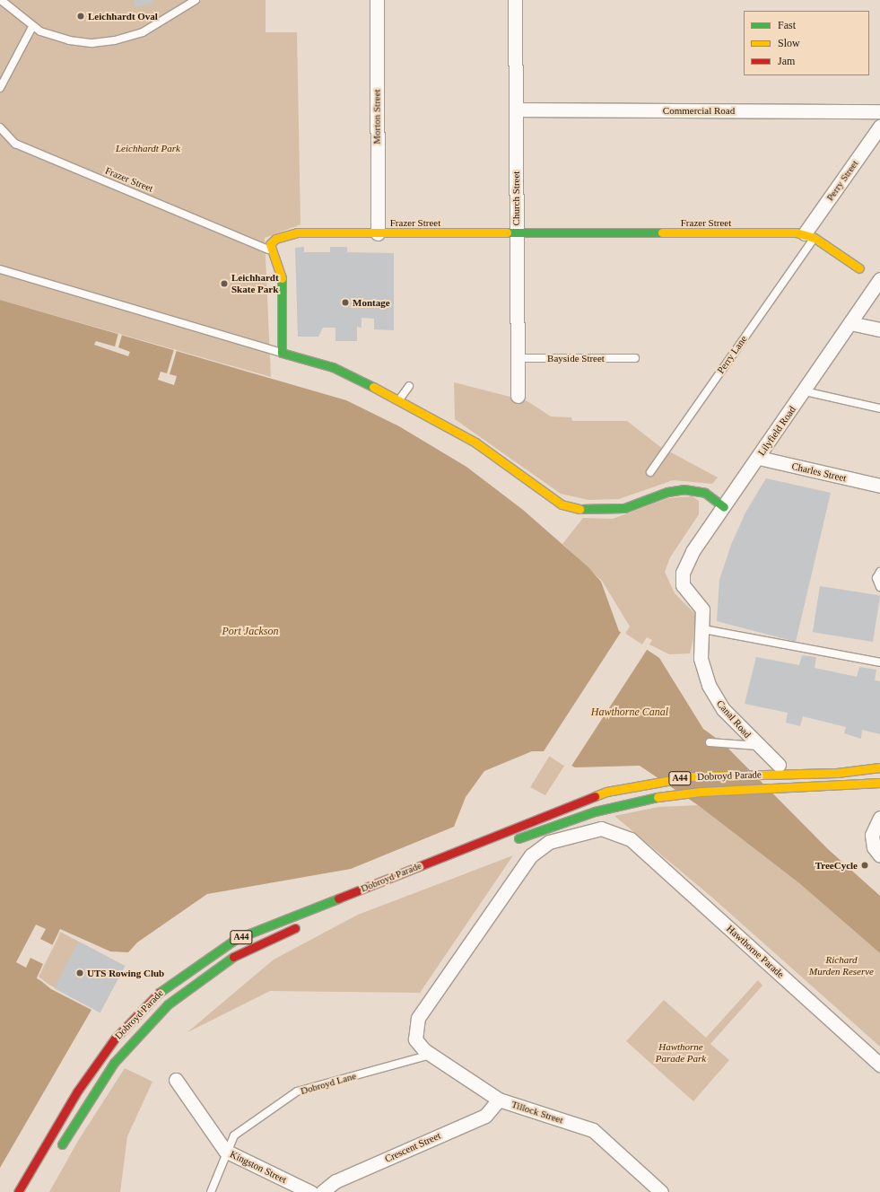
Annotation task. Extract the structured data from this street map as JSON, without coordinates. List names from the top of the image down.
{
  "streets": {
    "main road": ["Frazer Street", "Dobroyd Parade", "A44"],
    "street": [
      "Commercial Road",
      "Morton Street",
      "Perry Street",
      "Church Street",
      "Lilyfield Road",
      "Charles Street",
      "Canal Road",
      "Hawthorne Parade",
      "Tillock Street",
      "Crescent Street",
      "Kingston Street"
    ],
    "lane": ["Perry Lane", "Bayside Street", "Dobroyd Lane"]
  },
  "crossings": [
    ["Commercial Road", "Church Street"],
    ["Morton Street", "Frazer Street"],
    ["Frazer Street", "Perry Street"],
    ["Frazer Street", "Church Street"],
    ["Frazer Street", "Perry Lane"],
    ["Perry Street", "Perry Lane"],
    ["Church Street", "Bayside Street"],
    ["Lilyfield Road", "Charles Street"],
    ["Lilyfield Road", "Canal Road"],
    ["Hawthorne Parade", "Tillock Street"],
    ["Dobroyd Lane", "Tillock Street"],
    ["Dobroyd Lane", "Kingston Street"],
    ["Tillock Street", "Crescent Street"]
  ],
  "water": ["Port Jackson", "Hawthorne Canal"],
  "parks": ["Leichhardt Park", "Richard Murden Reserve", "Hawthorne Parade Park"],
  "places": [
    "Leichhardt Oval",
    "Leichhardt Skate Park",
    "Montage",
    "TreeCycle",
    "UTS Rowing Club"
  ],
  "legend": ["Fast", "Slow", "Jam"]
}
